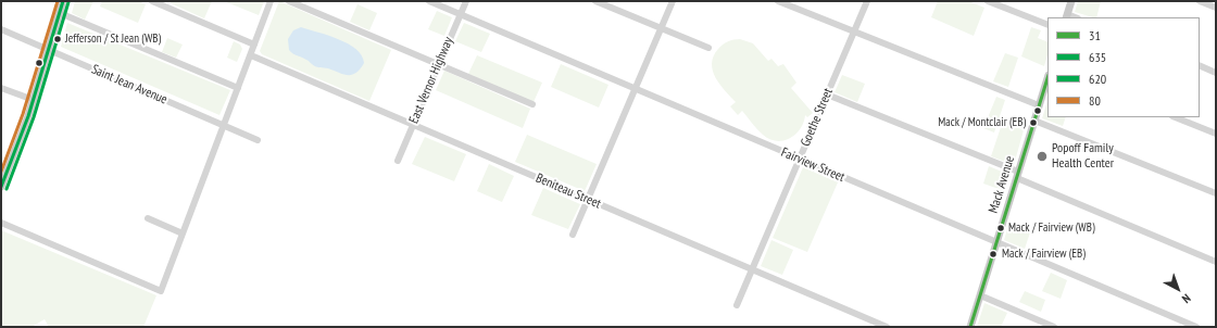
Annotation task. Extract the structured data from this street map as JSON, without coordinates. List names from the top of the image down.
{
  "streets": {
    "main road": ["Mack Avenue"],
    "street": [
      "East Vernor Highway",
      "Saint Jean Avenue",
      "Goethe Street",
      "Fairview Street",
      "Beniteau Street"
    ]
  },
  "crossings": [
    ["East Vernor Highway", "Fairview Street"],
    ["East Vernor Highway", "Beniteau Street"],
    ["Goethe Street", "Fairview Street"],
    ["Goethe Street", "Beniteau Street"],
    ["Fairview Street", "Mack Avenue"]
  ],
  "places": [
    "Jefferson / St Jean (WB)",
    "Mack / Montclair (EB)",
    "Popoff Family Health Center",
    "Mack / Fairview (WB)",
    "Mack / Fairview (EB)"
  ],
  "lines": [
    "transit line 635",
    "transit line 80",
    "transit line 620",
    "transit line 31"
  ],
  "legend": [
    "31",
    "635",
    "620",
    "80"
  ],
  "north": "bottom right"
}
